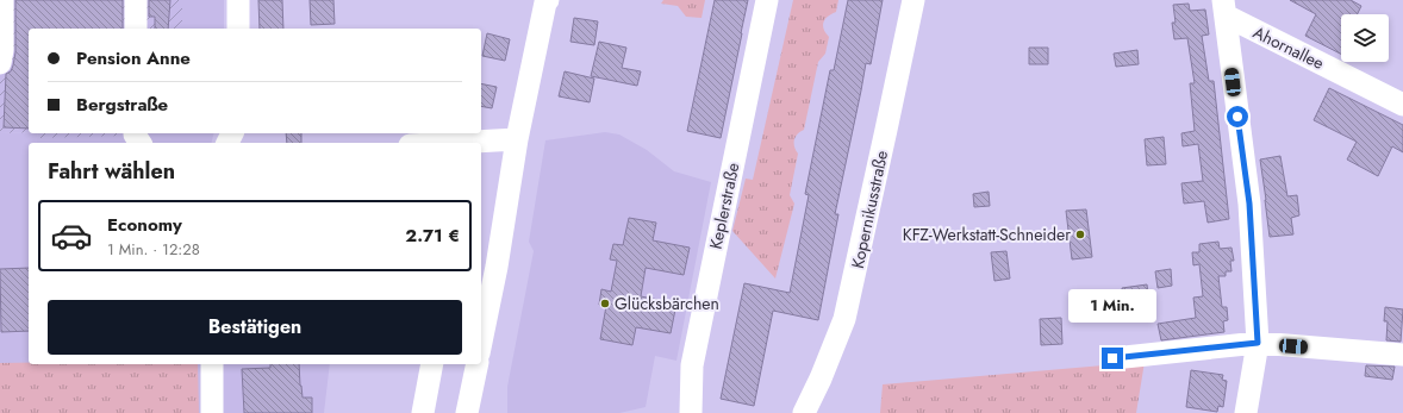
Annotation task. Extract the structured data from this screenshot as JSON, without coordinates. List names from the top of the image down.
{
  "streets": {
    "street": ["Ahornallee", "Keplerstraße", "Kopernikusstraße"]
  },
  "places": ["KFZ-Werkstatt-Schneider", "Glücksbärchen"],
  "page": {
    "banner": ["Pension Anne", "Bergstraße"],
    "heading": "Fahrt wählen",
    "list": [
      {
        "name": "Economy",
        "note": "1 Min. · 12:28",
        "value": "2.71 €"
      }
    ],
    "bubble": "1 Min.",
    "buttons": "Bestätigen"
  }
}
